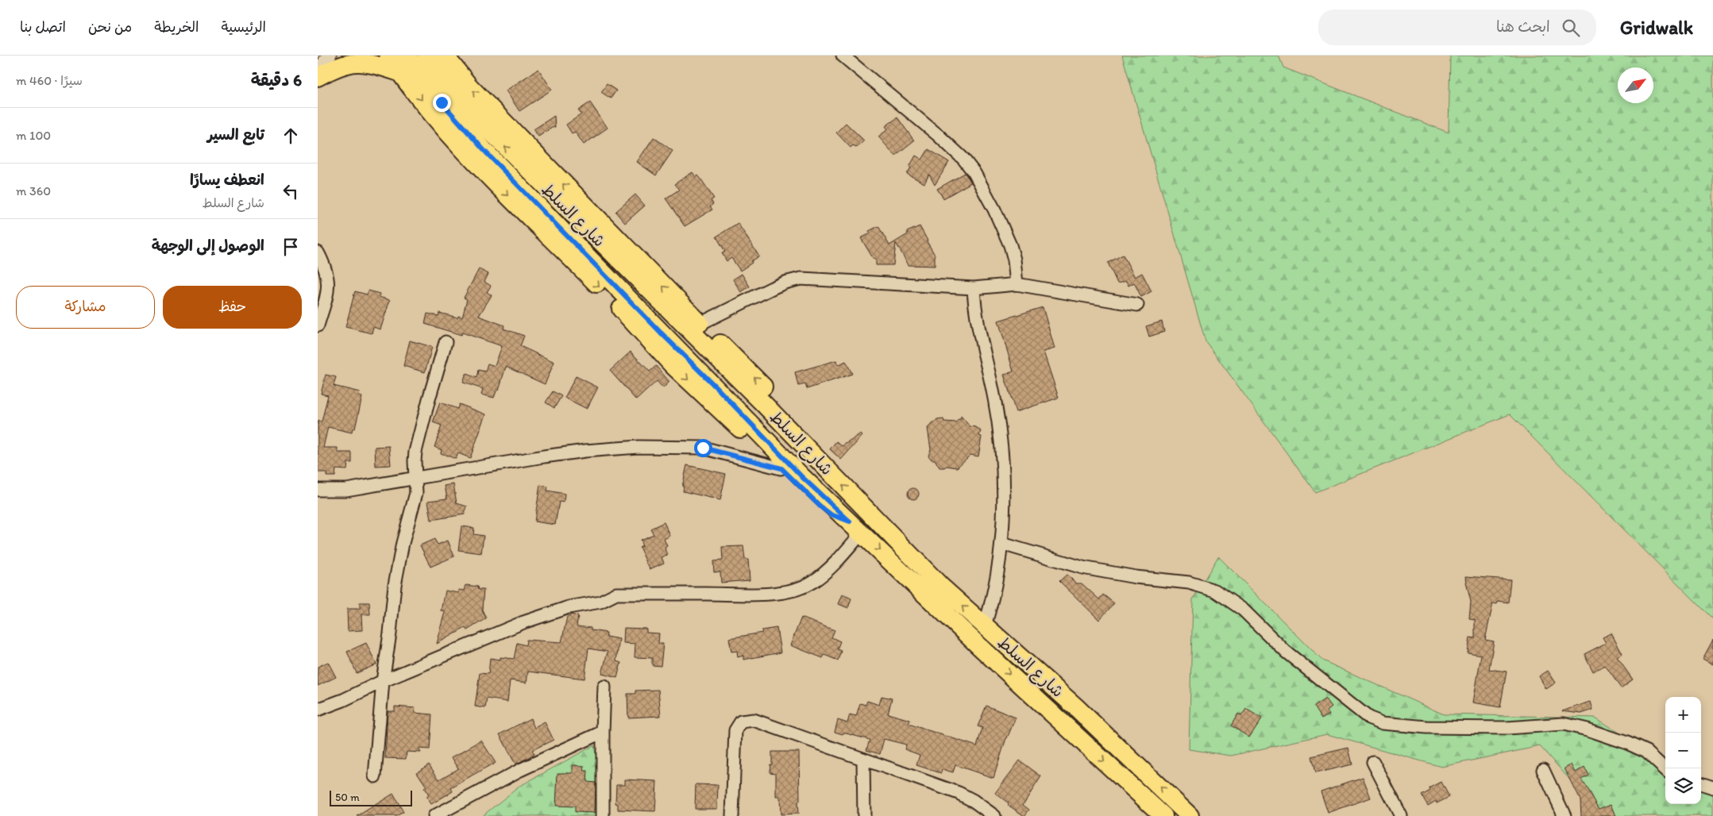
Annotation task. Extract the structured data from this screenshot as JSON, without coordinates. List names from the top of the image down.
{
  "streets": {
    "main road": ["شارع السلط"]
  },
  "scale_bar": "50 m",
  "north": "top right",
  "page": {
    "header": "Gridwalk",
    "search": "ابحث هنا",
    "nav": [
      "الرئيسية",
      "الخريطة",
      "من نحن",
      "اتصل بنا"
    ],
    "heading": ["6 دقيقة", "سيرًا · 460 m"],
    "list": [
      ["تابع السير", "100 m"],
      ["انعطف يسارًا", "شارع السلط", "360 m"],
      "الوصول إلى الوجهة"
    ],
    "buttons": ["حفظ", "مشاركة"],
    "map_buttons": ["+", "−"],
    "scale": "50 m"
  }
}
